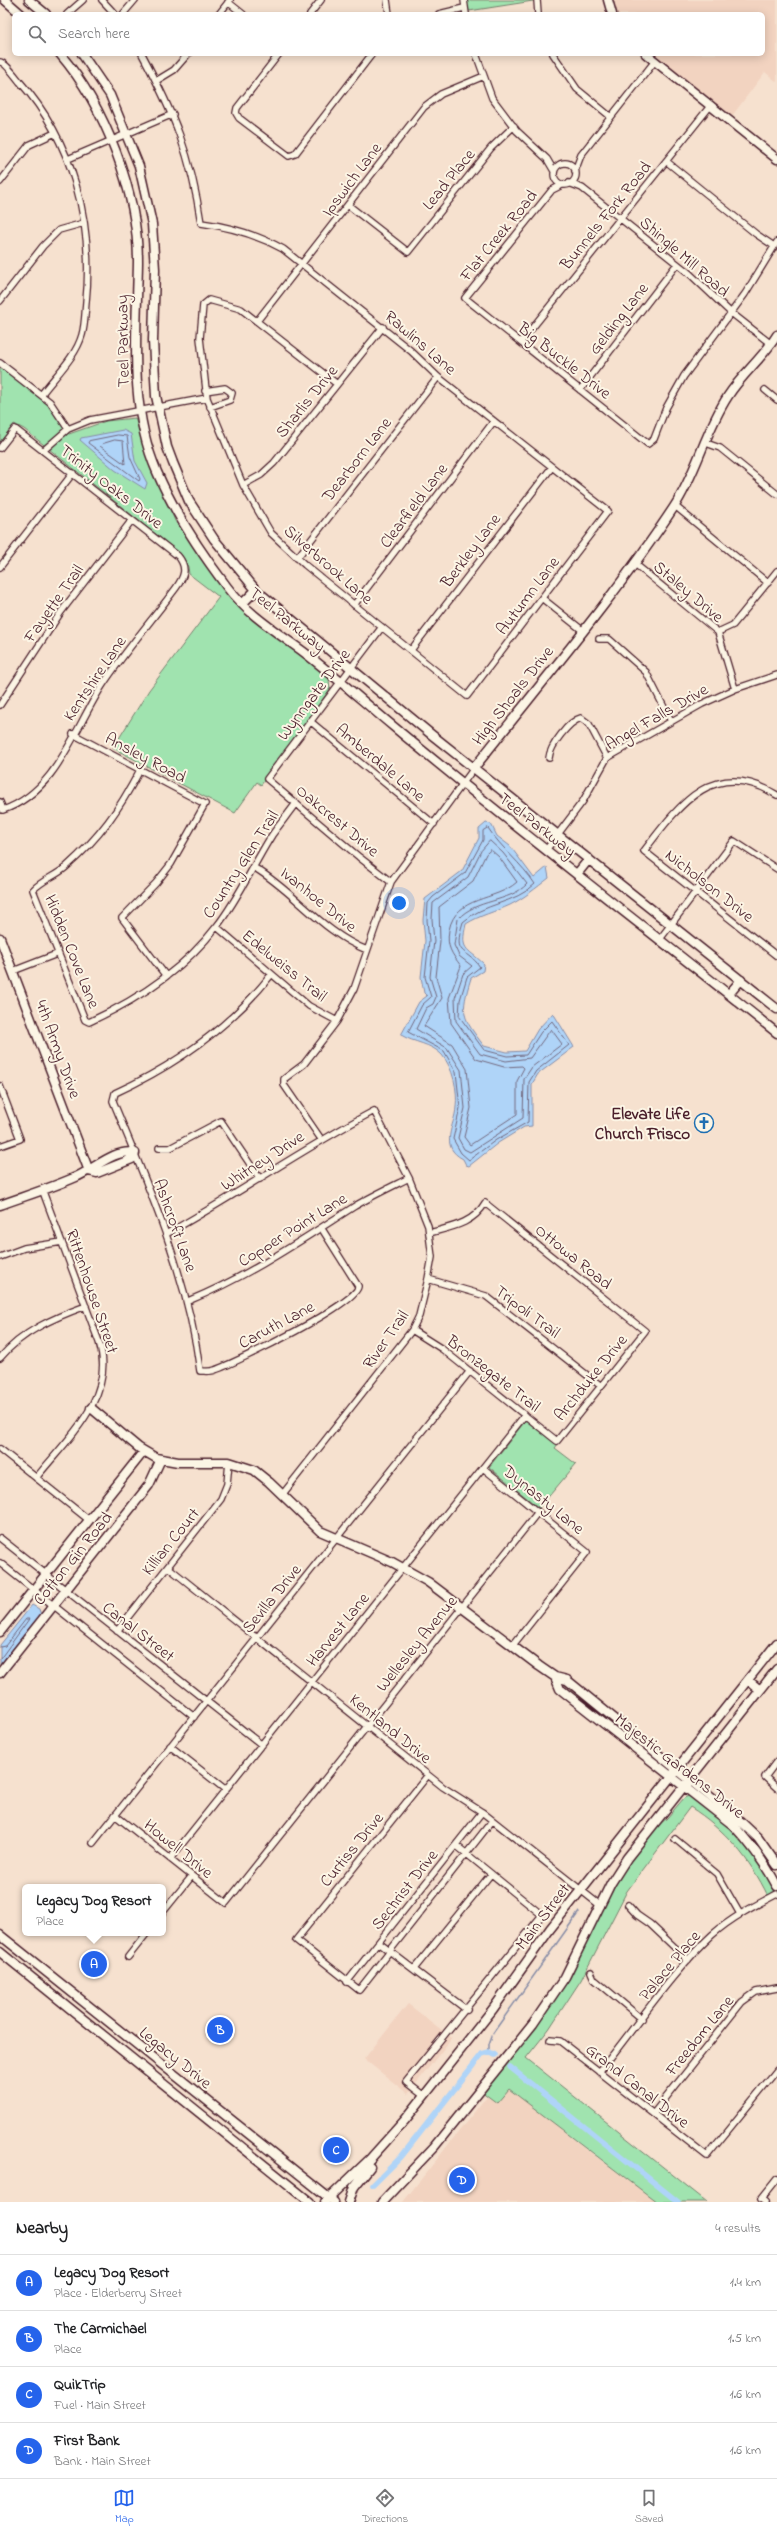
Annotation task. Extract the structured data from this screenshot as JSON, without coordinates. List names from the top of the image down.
{
  "streets": {
    "main road": [
      "Teel Parkway",
      "High Shoals Drive",
      "4th Army Drive",
      "Cotton Gin Road",
      "Majestic Gardens Drive",
      "Main Street",
      "Legacy Drive"
    ],
    "street": [
      "Ipswich Lane",
      "Lead Place",
      "Bunnels Fork Road",
      "Flat Creek Road",
      "Shingle Mill Road",
      "Gelding Lane",
      "Rawlins Lane",
      "Big Buckle Drive",
      "Sharlis Drive",
      "Dearborn Lane",
      "Trinity Oaks Drive",
      "Clearfield Lane",
      "Berkley Lane",
      "Silverbrook Lane",
      "Staley Drive",
      "Autumn Lane",
      "Fayette Trail",
      "Kentshire Lane",
      "Wynngate Drive",
      "Angel Falls Drive",
      "Ansley Road",
      "Amberdale Lane",
      "Oakcrest Drive",
      "Country Glen Trail",
      "Nicholson Drive",
      "Ivanhoe Drive",
      "Hidden Cove Lane",
      "Edelweiss Trail",
      "Whitney Drive",
      "Ashcroft Lane",
      "Copper Point Lane",
      "Ottowa Road",
      "Rittenhouse Street",
      "Tripoli Trail",
      "Caruth Lane",
      "River Trail",
      "Bronzegate Trail",
      "Archduke Drive",
      "Dynasty Lane",
      "Killian Court",
      "Sevilla Drive",
      "Harvest Lane",
      "Canal Street",
      "Wellesley Avenue",
      "Kentland Drive",
      "Howell Drive",
      "Curtiss Drive",
      "Sechrist Drive",
      "Palace Place",
      "Freedom Lane",
      "Grand Canal Drive"
    ]
  },
  "crossings": [
    ["Ipswich Lane", "Lead Place"],
    ["Ipswich Lane", "Rawlins Lane"],
    ["Ipswich Lane", "Silverbrook Lane"],
    ["Bunnels Fork Road", "Shingle Mill Road"],
    ["Bunnels Fork Road", "Big Buckle Drive"],
    ["Flat Creek Road", "Shingle Mill Road"],
    ["Flat Creek Road", "Big Buckle Drive"],
    ["Shingle Mill Road", "Gelding Lane"],
    ["Shingle Mill Road", "Big Buckle Drive"],
    ["Shingle Mill Road", "High Shoals Drive"],
    ["Gelding Lane", "Big Buckle Drive"],
    ["Teel Parkway", "Wynngate Drive"],
    ["Teel Parkway", "High Shoals Drive"],
    ["Teel Parkway", "Angel Falls Drive"],
    ["Rawlins Lane", "Sharlis Drive"],
    ["Rawlins Lane", "Dearborn Lane"],
    ["Rawlins Lane", "Clearfield Lane"],
    ["Rawlins Lane", "Berkley Lane"],
    ["Rawlins Lane", "Autumn Lane"],
    ["Sharlis Drive", "Silverbrook Lane"],
    ["Dearborn Lane", "Silverbrook Lane"],
    ["Trinity Oaks Drive", "Fayette Trail"],
    ["Trinity Oaks Drive", "Kentshire Lane"],
    ["Clearfield Lane", "Silverbrook Lane"],
    ["Berkley Lane", "Silverbrook Lane"],
    ["Silverbrook Lane", "Autumn Lane"],
    ["Silverbrook Lane", "Wynngate Drive"],
    ["Staley Drive", "High Shoals Drive"],
    ["Staley Drive", "Angel Falls Drive"],
    ["Kentshire Lane", "Ansley Road"],
    ["Wynngate Drive", "Amberdale Lane"],
    ["Wynngate Drive", "Oakcrest Drive"],
    ["High Shoals Drive", "Amberdale Lane"],
    ["High Shoals Drive", "Oakcrest Drive"],
    ["High Shoals Drive", "Ivanhoe Drive"],
    ["High Shoals Drive", "Edelweiss Trail"],
    ["High Shoals Drive", "Whitney Drive"],
    ["Ansley Road", "Country Glen Trail"],
    ["Ansley Road", "Hidden Cove Lane"],
    ["Oakcrest Drive", "Country Glen Trail"],
    ["Country Glen Trail", "Ivanhoe Drive"],
    ["Country Glen Trail", "Hidden Cove Lane"],
    ["Country Glen Trail", "Edelweiss Trail"],
    ["Edelweiss Trail", "Ashcroft Lane"],
    ["Whitney Drive", "Ashcroft Lane"],
    ["Whitney Drive", "River Trail"],
    ["Ashcroft Lane", "Copper Point Lane"],
    ["Ashcroft Lane", "Caruth Lane"],
    ["Copper Point Lane", "Caruth Lane"],
    ["Copper Point Lane", "River Trail"],
    ["Ottowa Road", "River Trail"],
    ["Ottowa Road", "Archduke Drive"],
    ["Rittenhouse Street", "Majestic Gardens Drive"],
    ["Tripoli Trail", "River Trail"],
    ["Tripoli Trail", "Archduke Drive"],
    ["River Trail", "Bronzegate Trail"],
    ["River Trail", "Majestic Gardens Drive"],
    ["Bronzegate Trail", "Archduke Drive"],
    ["Bronzegate Trail", "Sevilla Drive"],
    ["Bronzegate Trail", "Harvest Lane"],
    ["Dynasty Lane", "Harvest Lane"],
    ["Dynasty Lane", "Wellesley Avenue"],
    ["Dynasty Lane", "Majestic Gardens Drive"],
    ["Killian Court", "Canal Street"],
    ["Killian Court", "Kentland Drive"],
    ["Killian Court", "Majestic Gardens Drive"],
    ["Cotton Gin Road", "Canal Street"],
    ["Cotton Gin Road", "Majestic Gardens Drive"],
    ["Sevilla Drive", "Canal Street"],
    ["Sevilla Drive", "Kentland Drive"],
    ["Sevilla Drive", "Majestic Gardens Drive"],
    ["Sevilla Drive", "Howell Drive"],
    ["Harvest Lane", "Canal Street"],
    ["Harvest Lane", "Kentland Drive"],
    ["Harvest Lane", "Majestic Gardens Drive"],
    ["Harvest Lane", "Howell Drive"],
    ["Wellesley Avenue", "Kentland Drive"],
    ["Wellesley Avenue", "Majestic Gardens Drive"],
    ["Wellesley Avenue", "Howell Drive"],
    ["Kentland Drive", "Curtiss Drive"],
    ["Kentland Drive", "Sechrist Drive"],
    ["Kentland Drive", "Main Street"],
    ["Majestic Gardens Drive", "Main Street"],
    ["Curtiss Drive", "Sechrist Drive"],
    ["Main Street", "Legacy Drive"],
    ["Palace Place", "Grand Canal Drive"],
    ["Freedom Lane", "Grand Canal Drive"]
  ],
  "places": {
    "church": ["Elevate Life Church Frisco"]
  },
  "page": {
    "search": "Search here",
    "popup": ["Legacy Dog Resort", "Place"],
    "pins": [
      "A",
      "B",
      "C",
      "D"
    ],
    "heading": ["Nearby", "4 results"],
    "list": [
      {
        "mark": "A",
        "name": "Legacy Dog Resort",
        "note": "Place · Elderberry Street",
        "value": "1.4 km"
      },
      {
        "mark": "B",
        "name": "The Carmichael",
        "note": "Place",
        "value": "1.5 km"
      },
      {
        "mark": "C",
        "name": "QuikTrip",
        "note": "Fuel · Main Street",
        "value": "1.6 km"
      },
      {
        "mark": "D",
        "name": "First Bank",
        "note": "Bank · Main Street",
        "value": "1.6 km"
      }
    ],
    "nav": ["Map", "Directions", "Saved"]
  }
}
